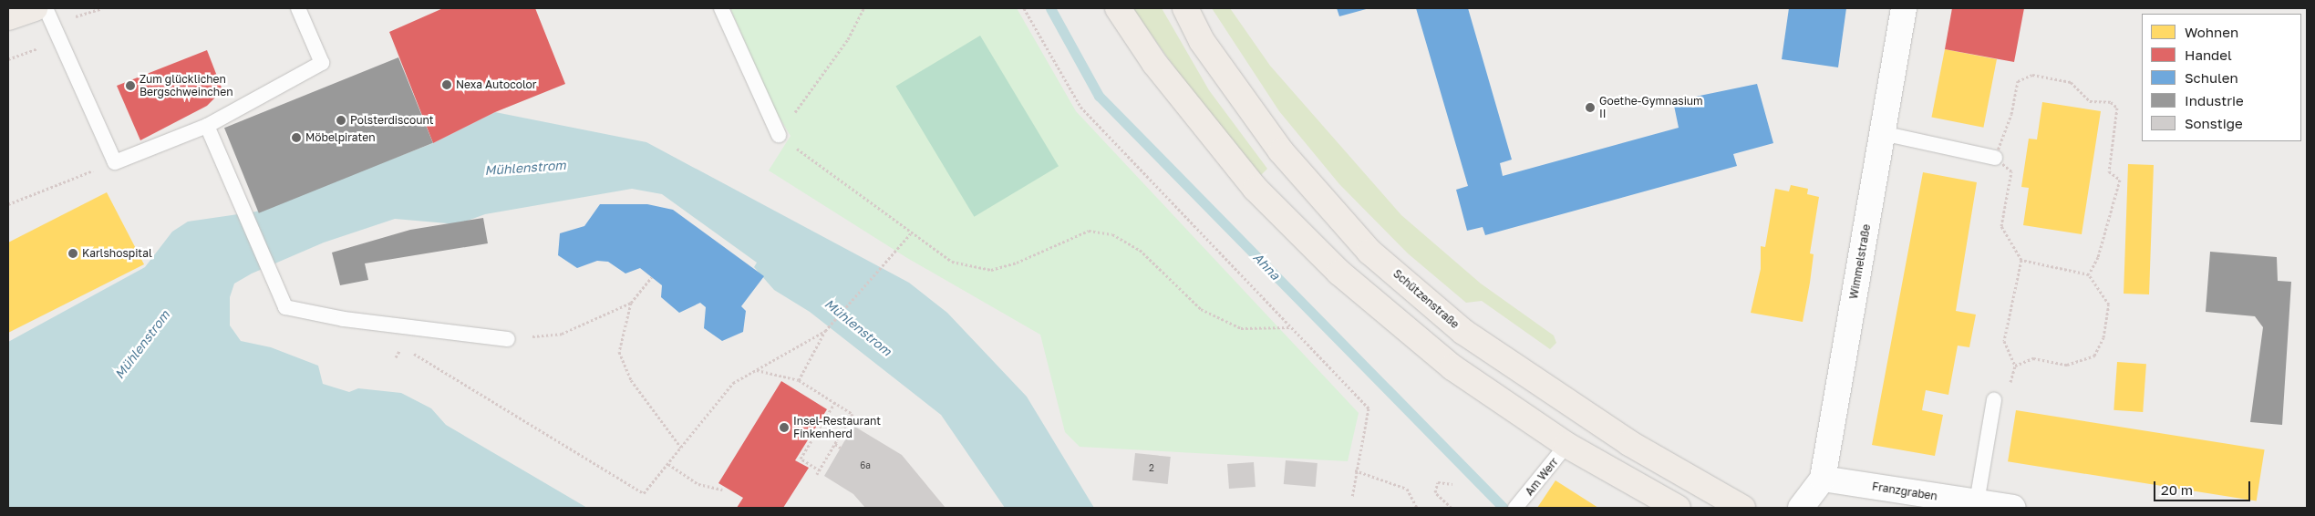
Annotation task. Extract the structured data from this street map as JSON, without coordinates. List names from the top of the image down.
{
  "streets": {
    "main road": ["Schützenstraße"],
    "street": ["Wimmelstraße", "Franzgraben"],
    "lane": ["Am Werr"]
  },
  "crossings": [
    ["Wimmelstraße", "Franzgraben"]
  ],
  "water": ["Mühlenstrom", "Ahna"],
  "places": [
    "Nexa Autocolor",
    "Zum glücklichen Bergschweinchen",
    "Goethe-Gymnasium II",
    "Polsterdiscount",
    "Möbelpiraten",
    "Karlshospital",
    "Insel-Restaurant Finkenherd"
  ],
  "house_numbers": ["6a", "2"],
  "legend": [
    "Wohnen",
    "Handel",
    "Schulen",
    "Industrie",
    "Sonstige"
  ],
  "scale_bar": "20 m"
}
